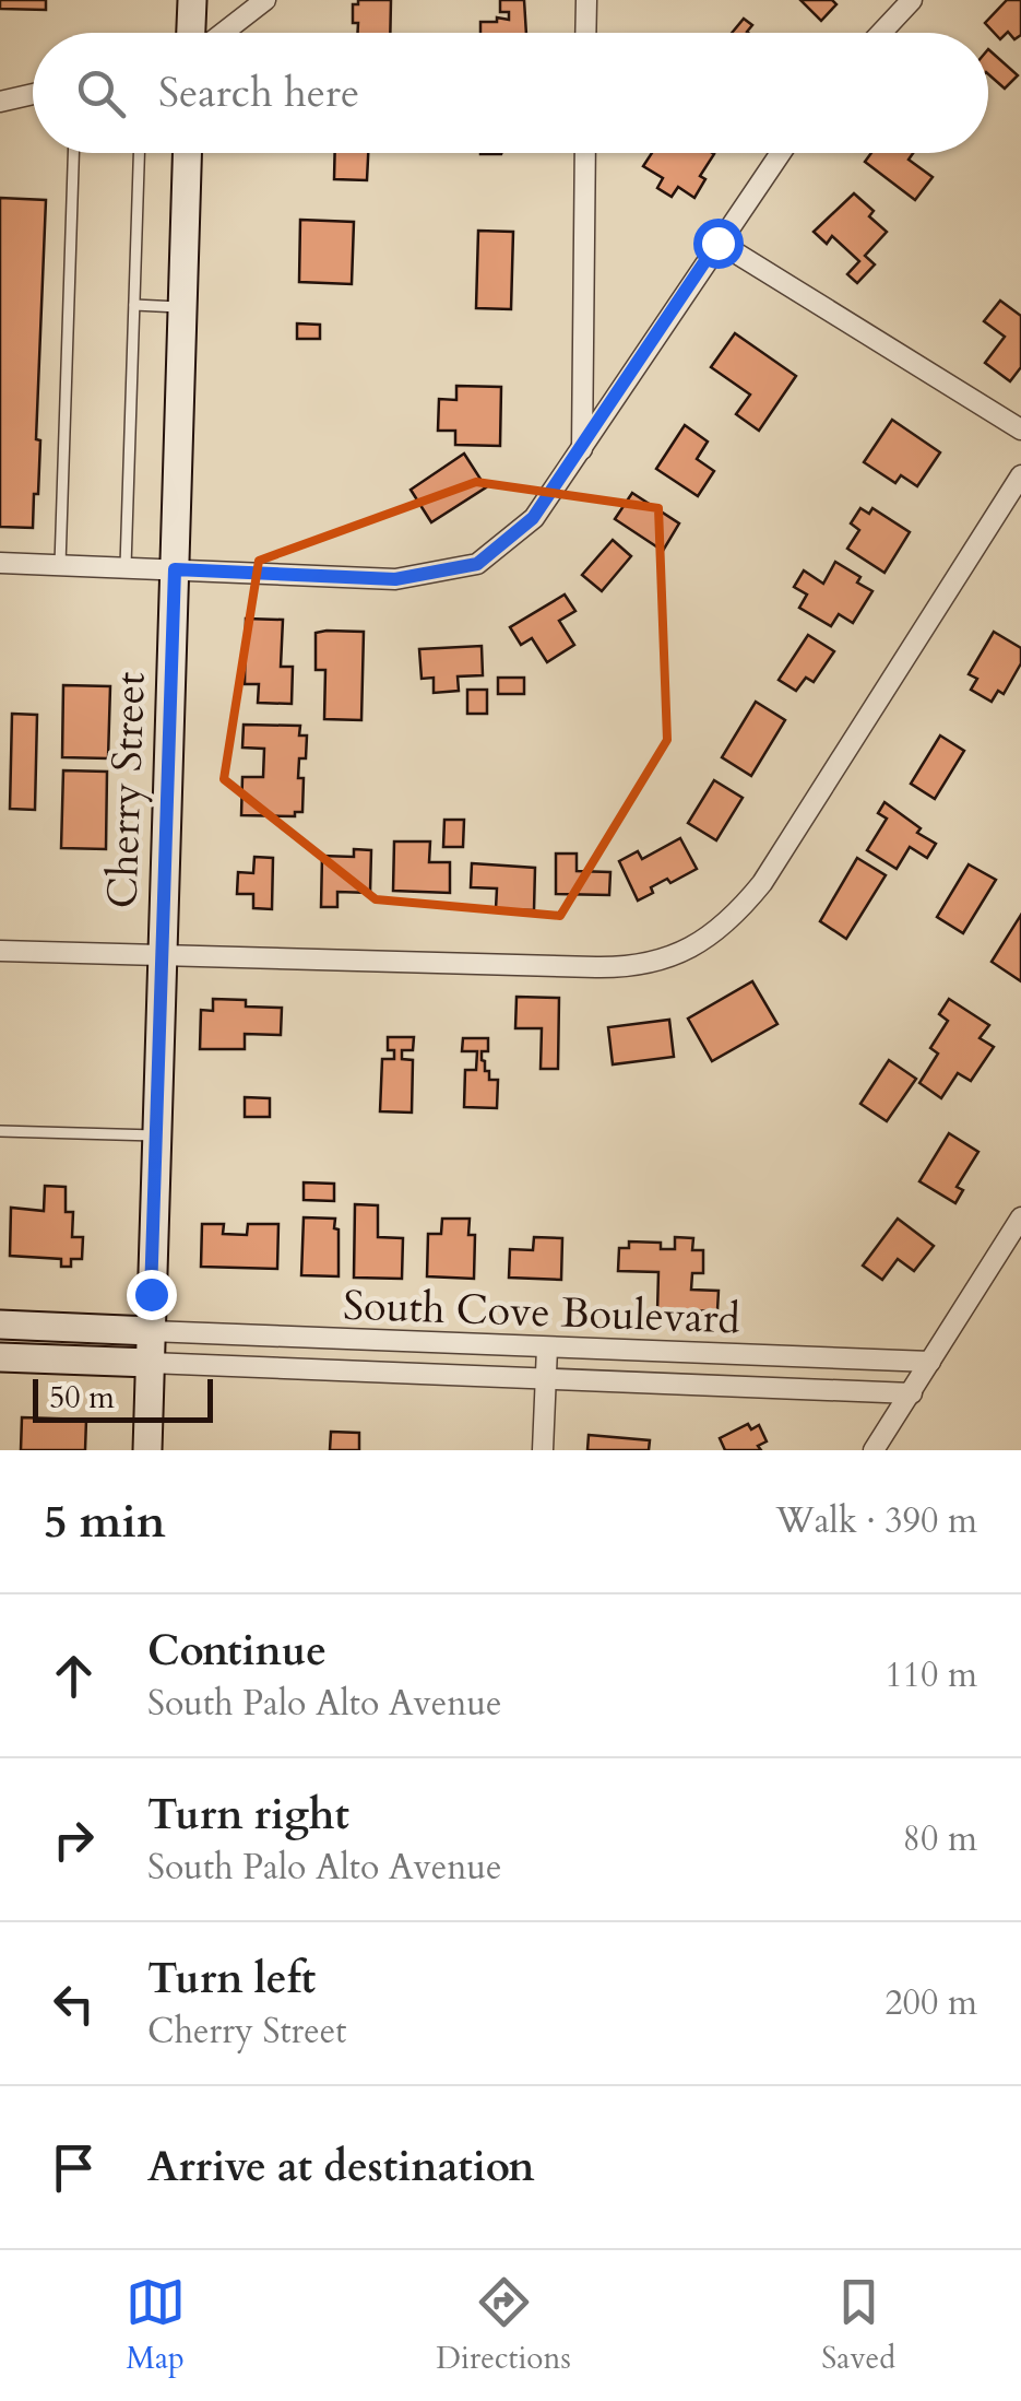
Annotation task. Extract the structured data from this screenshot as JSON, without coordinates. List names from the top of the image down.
{
  "streets": {
    "street": ["Cherry Street", "South Cove Boulevard"]
  },
  "crossings": [
    ["Cherry Street", "South Cove Boulevard"]
  ],
  "scale_bar": "50 m",
  "page": {
    "search": "Search here",
    "scale": "50 m",
    "heading": ["5 min", "Walk · 390 m"],
    "list": [
      ["Continue", "South Palo Alto Avenue", "110 m"],
      ["Turn right", "South Palo Alto Avenue", "80 m"],
      ["Turn left", "Cherry Street", "200 m"],
      "Arrive at destination"
    ],
    "nav": ["Map", "Directions", "Saved"]
  }
}
